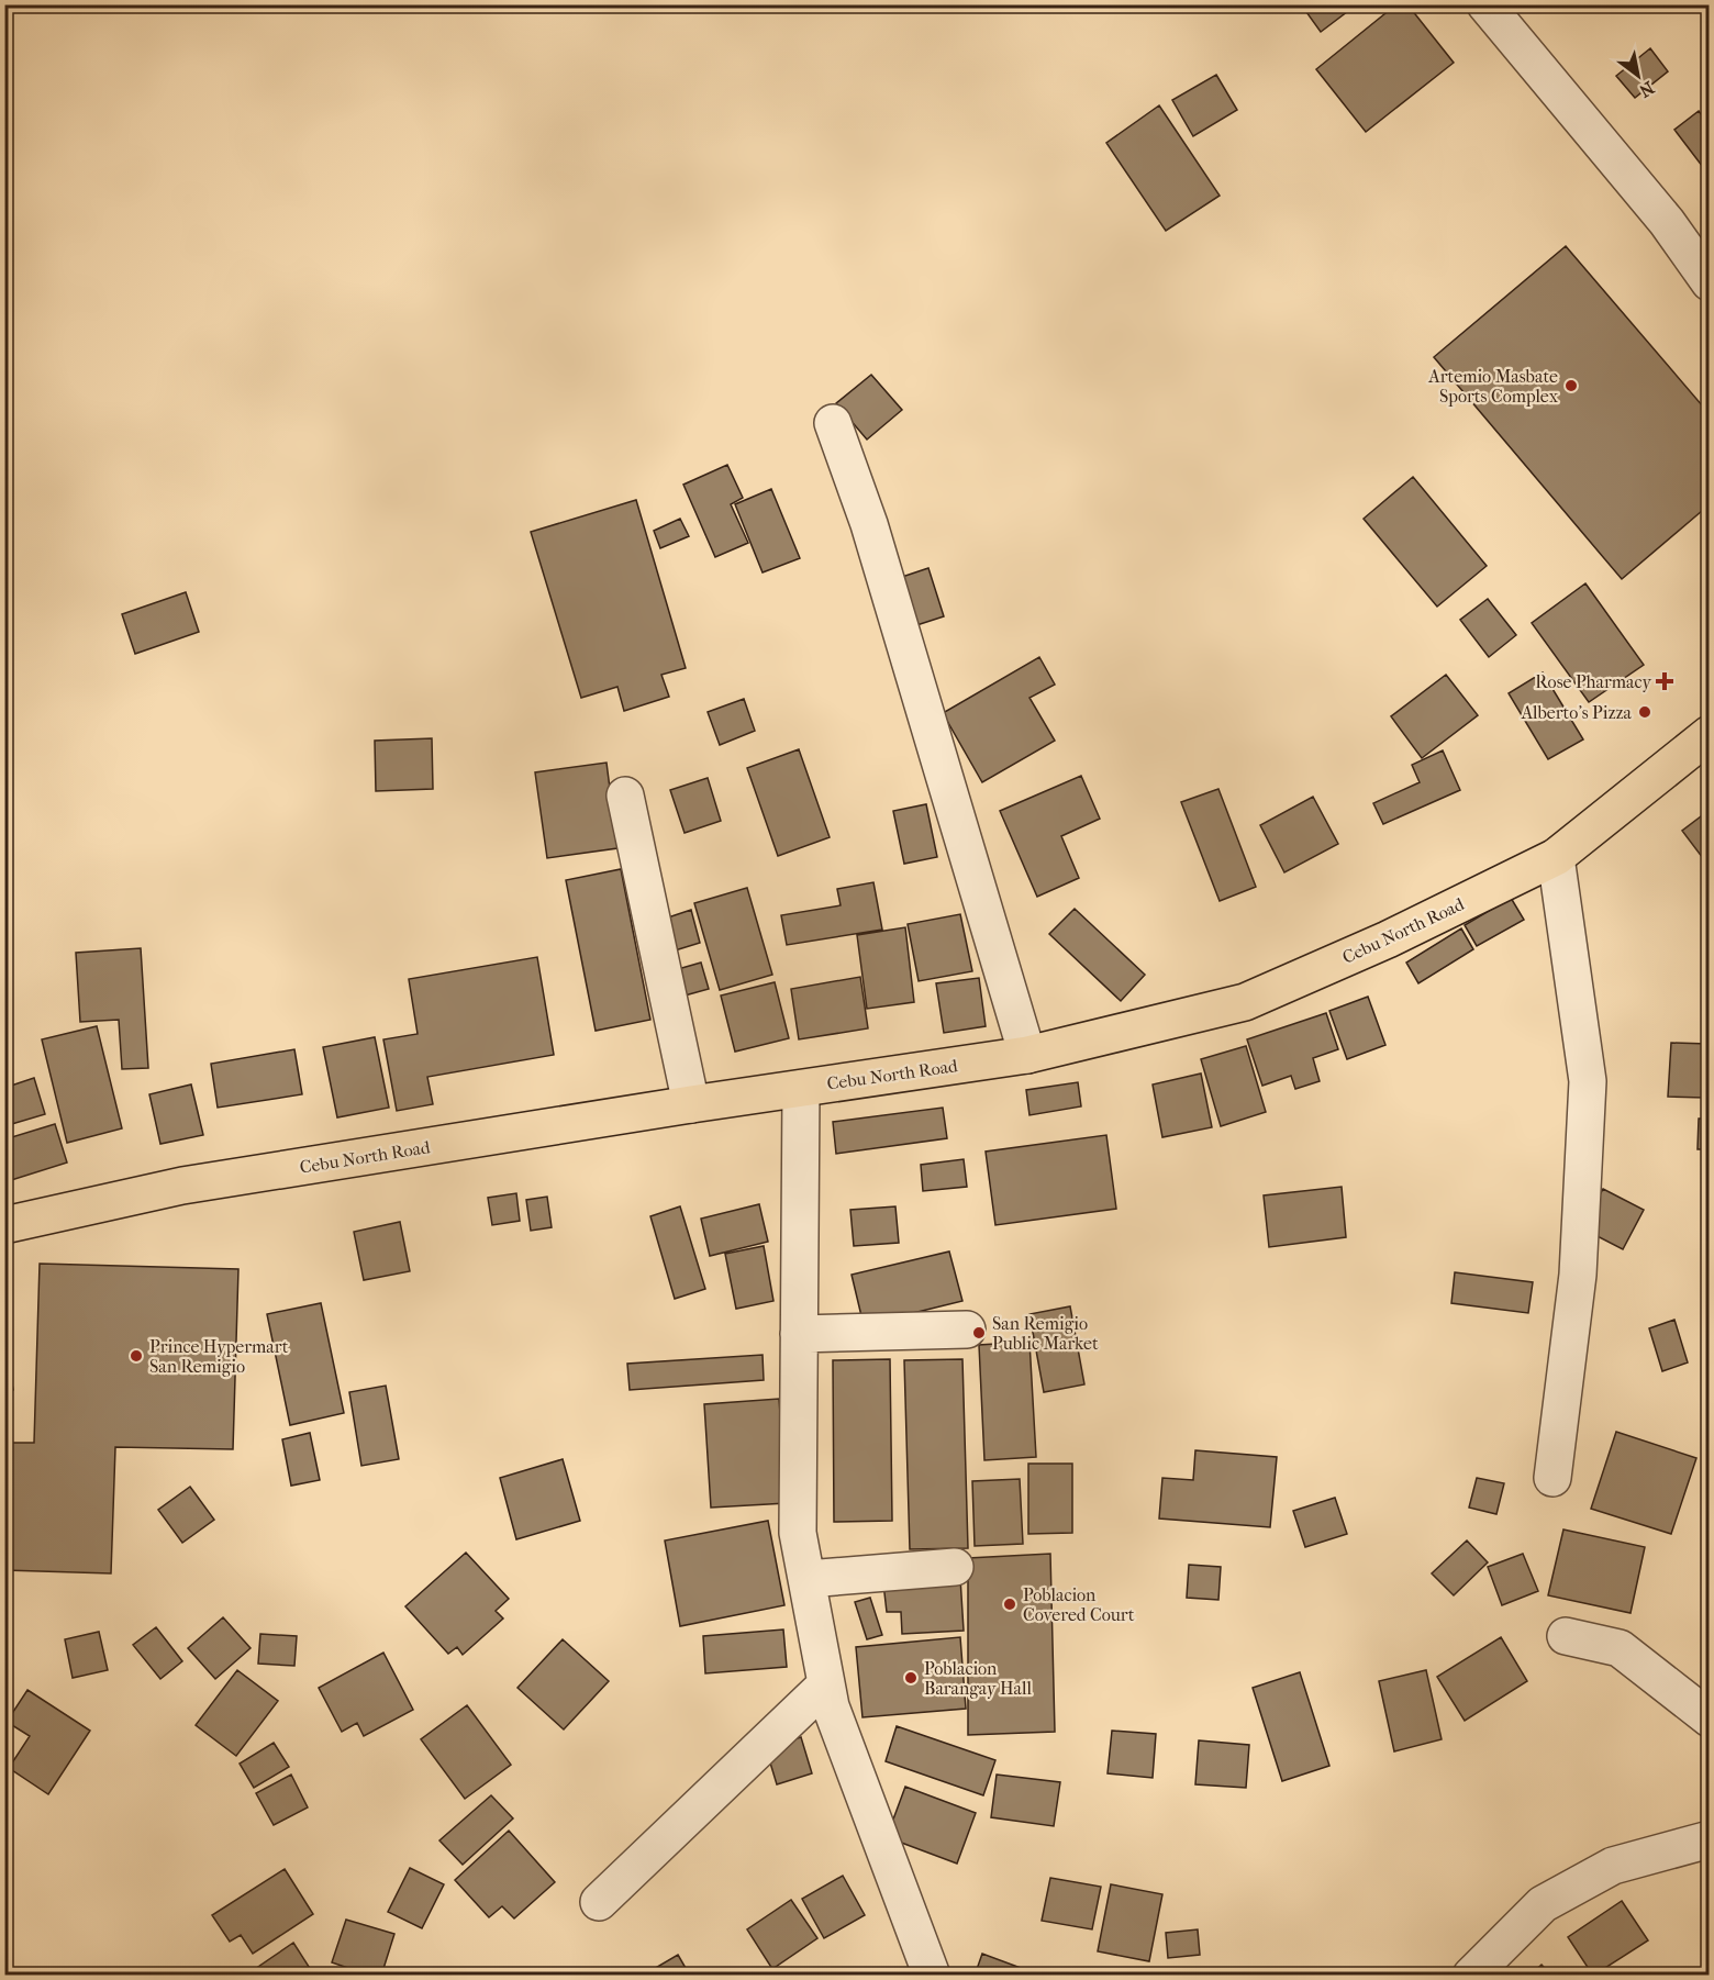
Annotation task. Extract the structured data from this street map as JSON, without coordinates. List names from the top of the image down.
{
  "streets": {
    "highway": ["Cebu North Road"]
  },
  "places": {
    "other": [
      "Artemio Masbate Sports Complex",
      "Alberto's Pizza",
      "San Remigio Public Market",
      "Prince Hypermart San Remigio",
      "Poblacion Covered Court",
      "Poblacion Barangay Hall"
    ],
    "health": ["Rose Pharmacy"]
  },
  "north": "bottom right"
}
